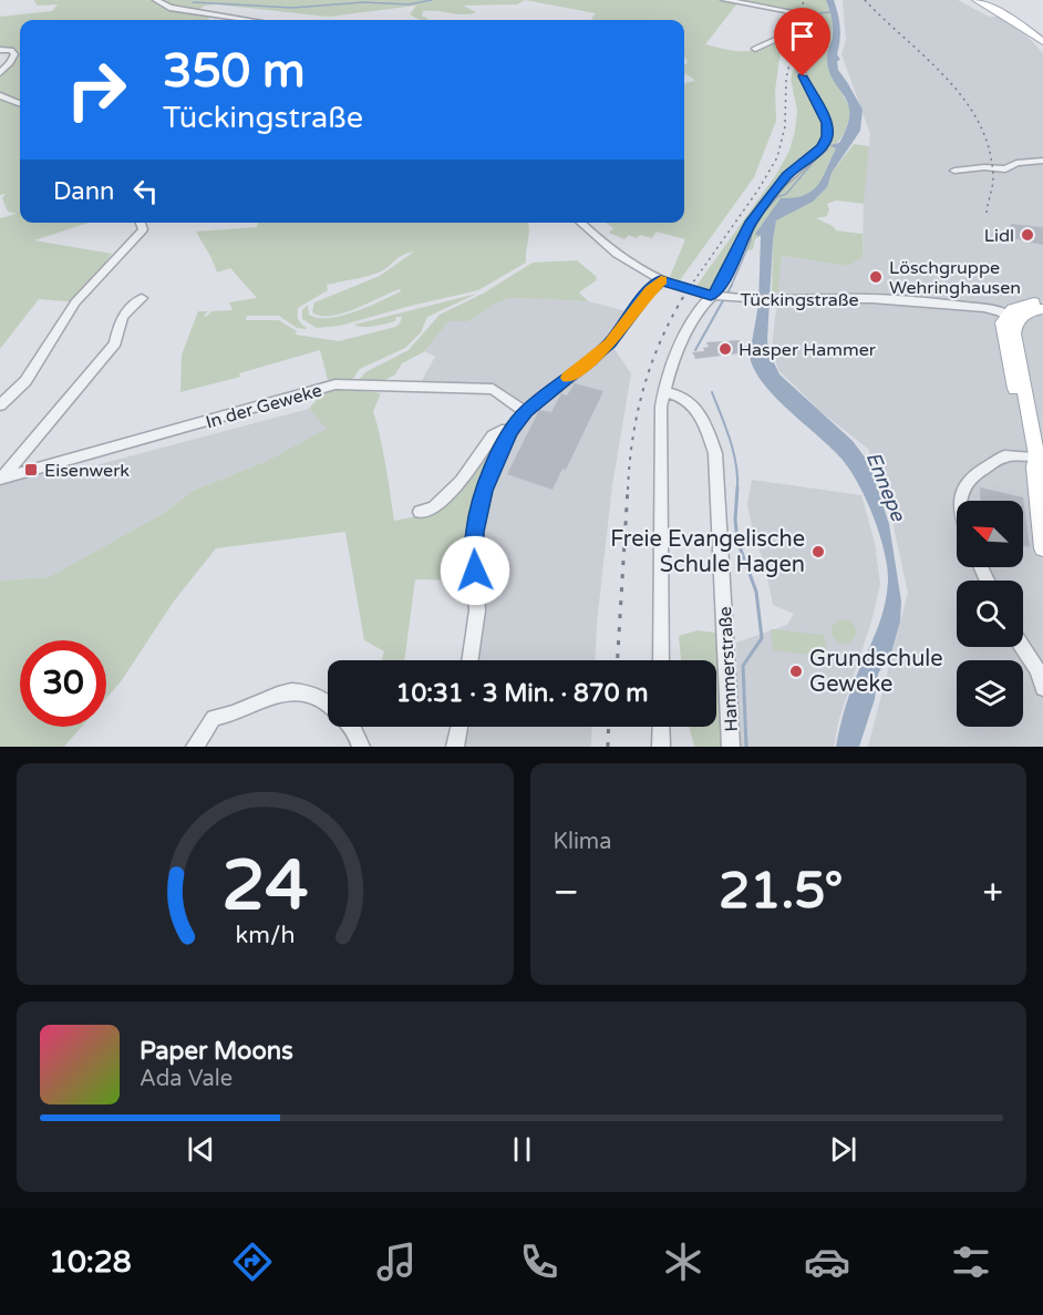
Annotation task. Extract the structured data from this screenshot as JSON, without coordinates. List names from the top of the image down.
{
  "streets": {
    "street": ["Tückingstraße", "In der Geweke", "Hammerstraße"]
  },
  "water": ["Ennepe"],
  "places": {
    "other": [
      "Lidl",
      "Löschgruppe Wehringhausen",
      "Hasper Hammer",
      "Freie Evangelische Schule Hagen",
      "Grundschule Geweke"
    ],
    "transit": ["Eisenwerk"]
  },
  "north": "top left",
  "page": {
    "turn": ["350 m", "Tückingstraße"],
    "then": "Dann",
    "limit": "30",
    "trip": "10:31 · 3 Min. · 870 m",
    "tile": "Klima",
    "heat": ["−", "21.5°", "+"],
    "song": ["Paper Moons", "Ada Vale"],
    "tabs": "10:28",
    "gauge": ["24", "km/h"]
  }
}
